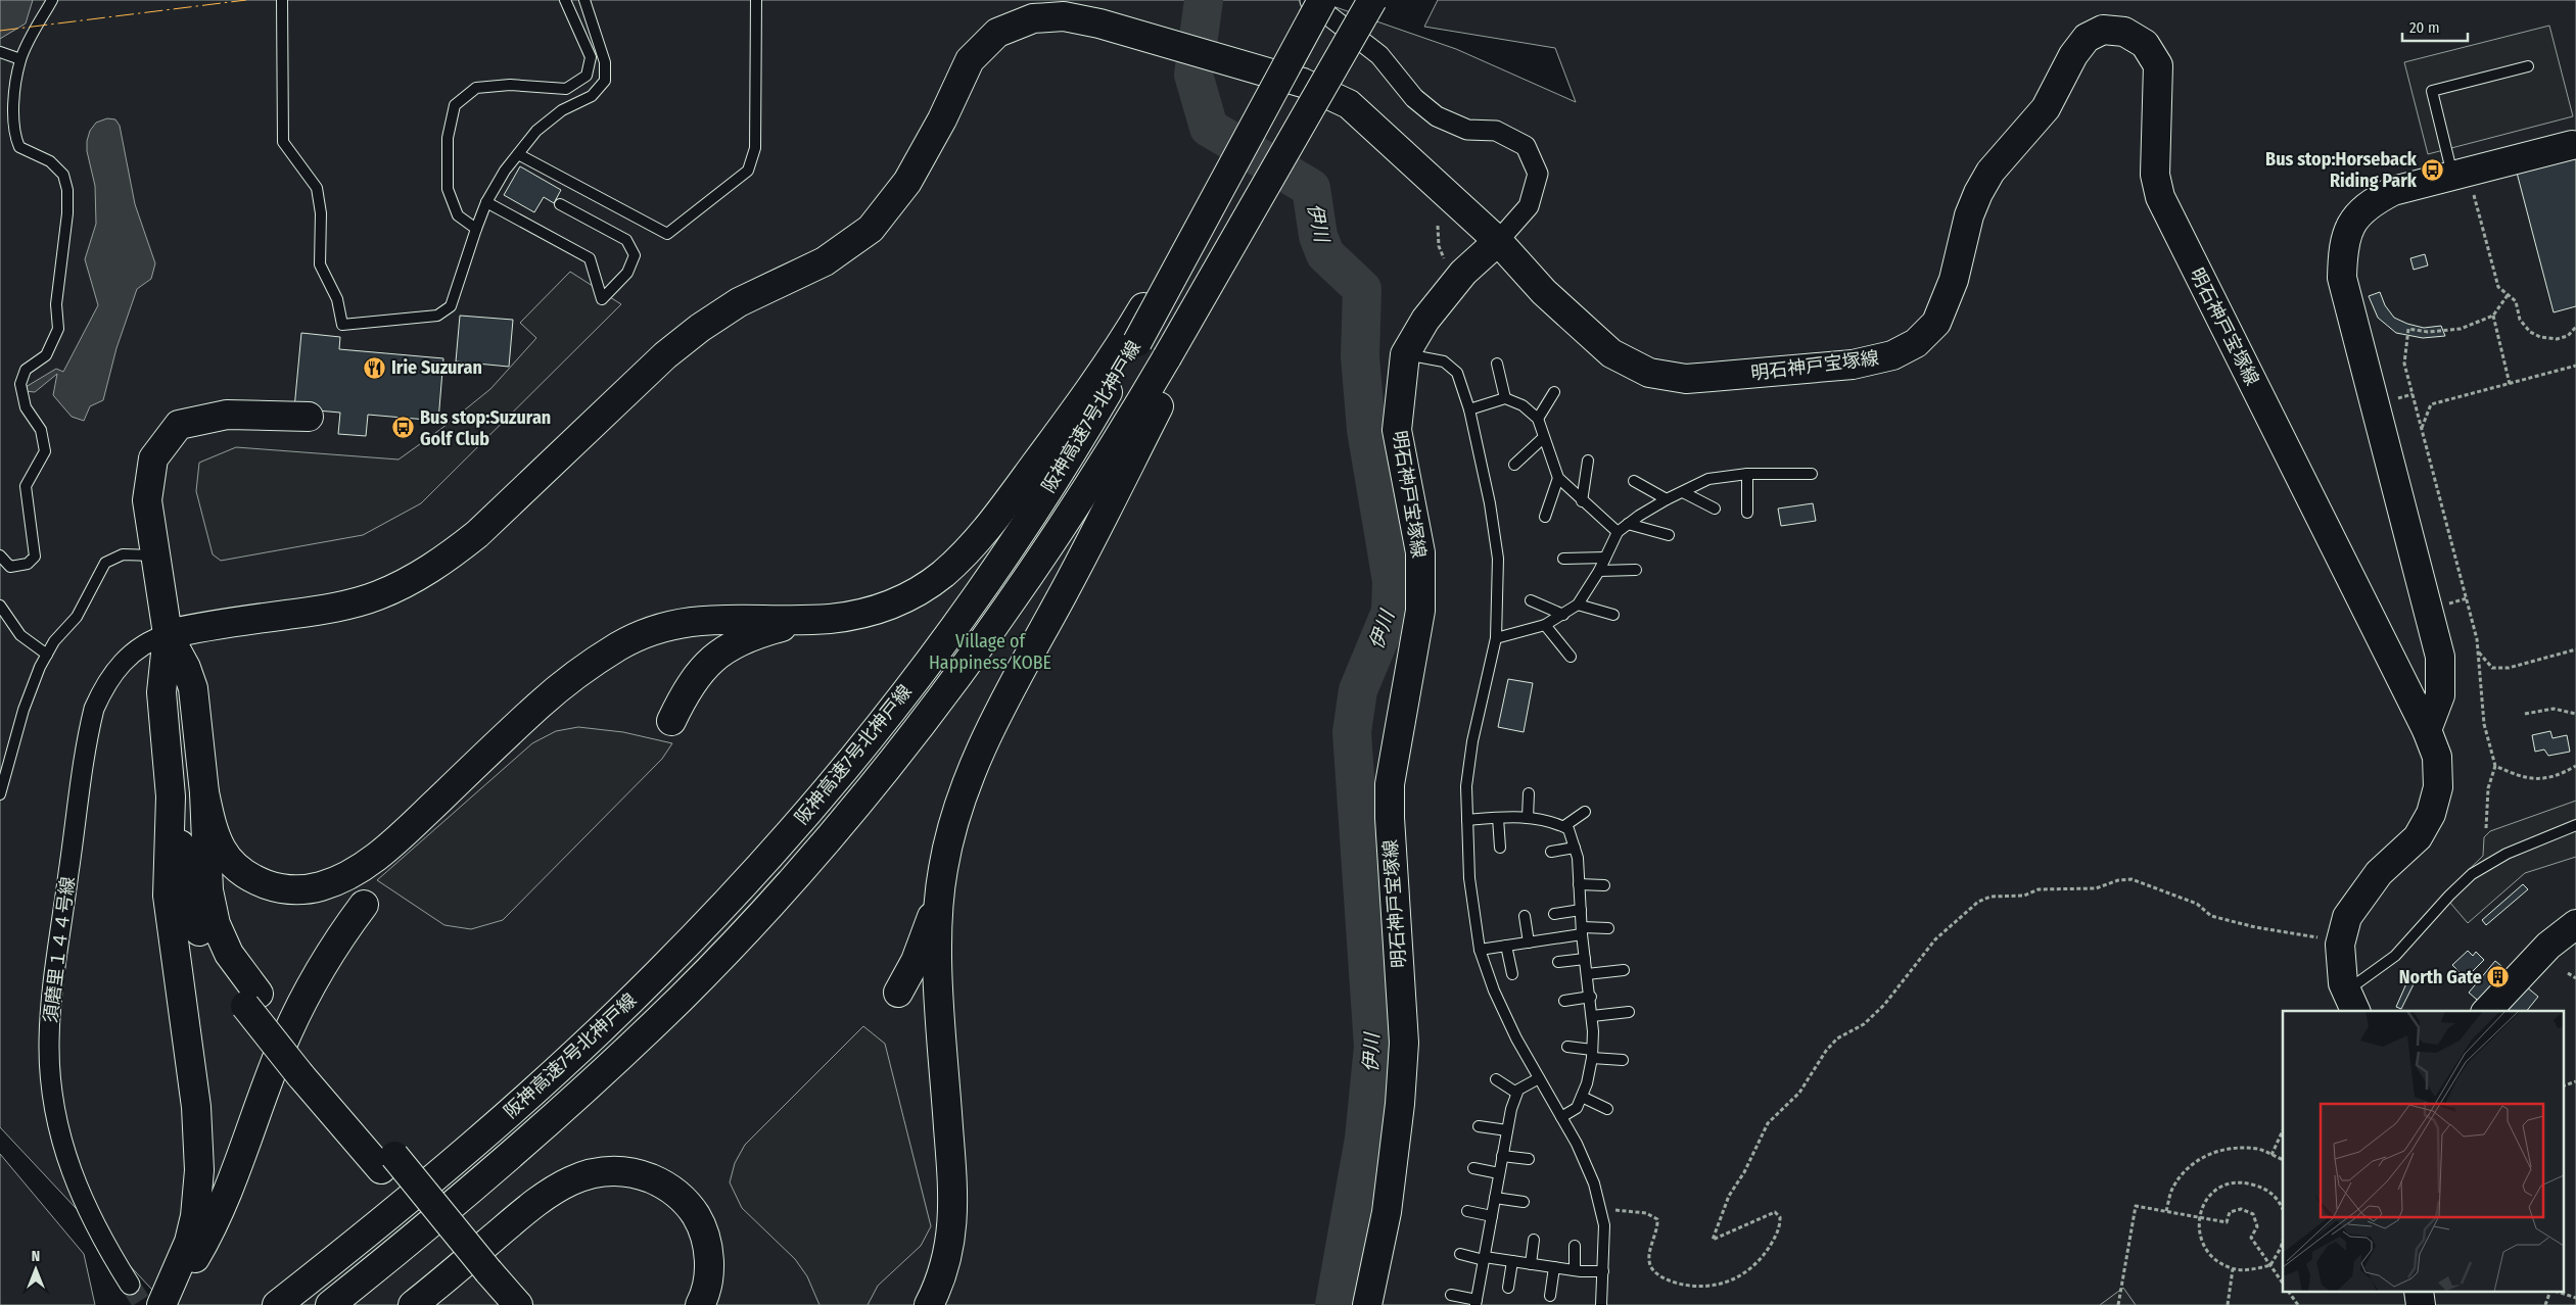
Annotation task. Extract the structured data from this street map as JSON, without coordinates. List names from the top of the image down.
{
  "streets": {
    "main road": ["明石神戸宝塚線", "阪神高速7号北神戸線"],
    "street": ["須磨里１４４号線"]
  },
  "water": ["伊川"],
  "parks": ["Village of Happiness KOBE"],
  "places": {
    "bus stop": ["Bus stop:Horseback Riding Park", "Bus stop:Suzuran Golf Club"],
    "restaurant": ["Irie Suzuran"],
    "building": ["North Gate"]
  },
  "scale_bar": "20 m",
  "north": "top"
}
